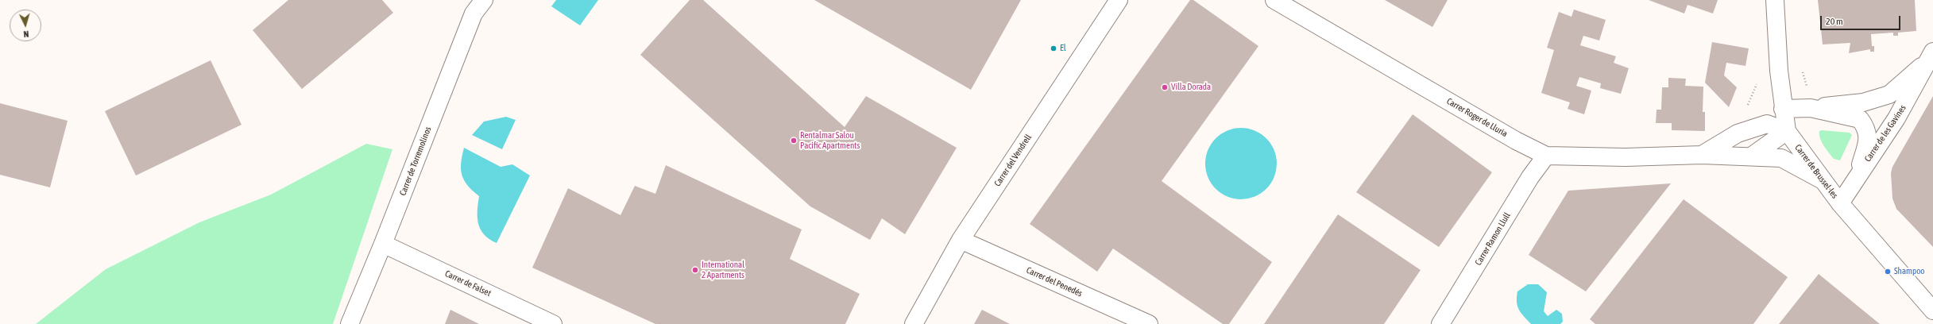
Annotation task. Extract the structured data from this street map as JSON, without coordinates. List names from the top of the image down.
{
  "streets": {
    "street": [
      "Carrer Roger de Lluria",
      "Carrer de les Gavines",
      "Carrer del Vendrell",
      "Carrer de Torremolinos",
      "Carrer de Brussel·les",
      "Carrer Ramon Llull",
      "Carrer del Penedés",
      "Carrer de Falset"
    ]
  },
  "crossings": [
    ["Carrer Roger de Lluria", "Carrer de Brussel·les"],
    ["Carrer Roger de Lluria", "Carrer Ramon Llull"],
    ["Carrer de les Gavines", "Carrer de Brussel·les"],
    ["Carrer del Vendrell", "Carrer del Penedés"],
    ["Carrer de Torremolinos", "Carrer de Falset"]
  ],
  "places": [
    "El",
    "Villa Dorada",
    "Rentalmar Salou Pacific Apartments",
    "International 2 Apartments",
    "Shampoo"
  ],
  "scale_bar": "20 m",
  "north": "bottom"
}
